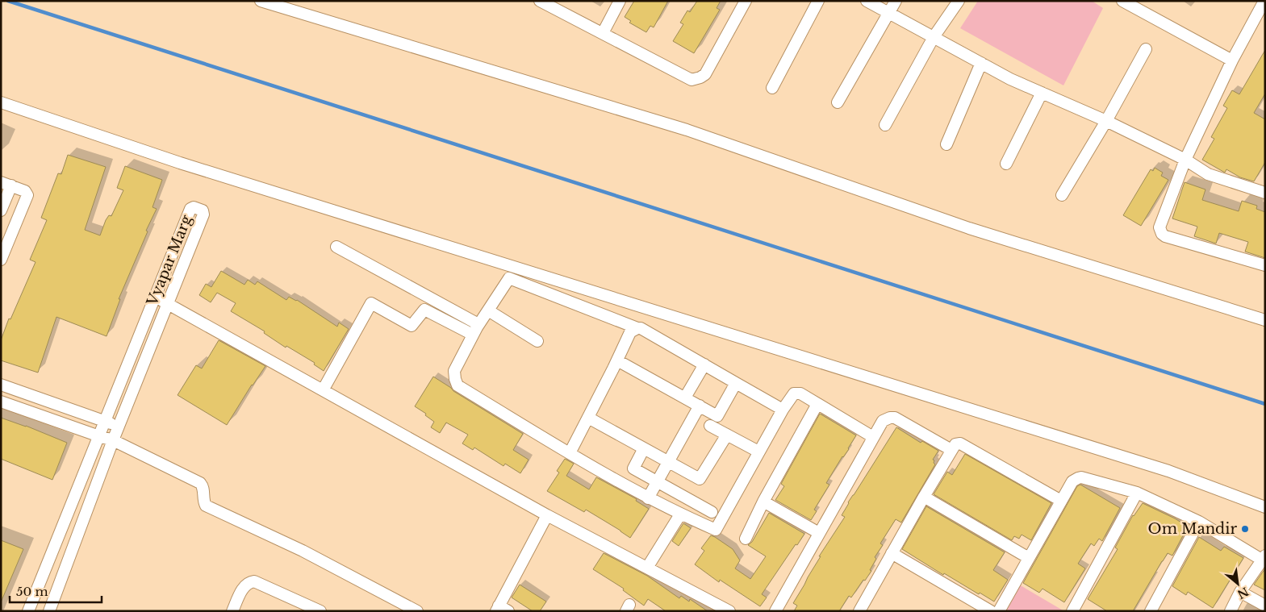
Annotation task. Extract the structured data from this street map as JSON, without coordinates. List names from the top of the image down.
{
  "streets": {
    "street": ["Vyapar Marg"]
  },
  "places": ["Om Mandir"],
  "scale_bar": "50 m",
  "north": "bottom right"
}
